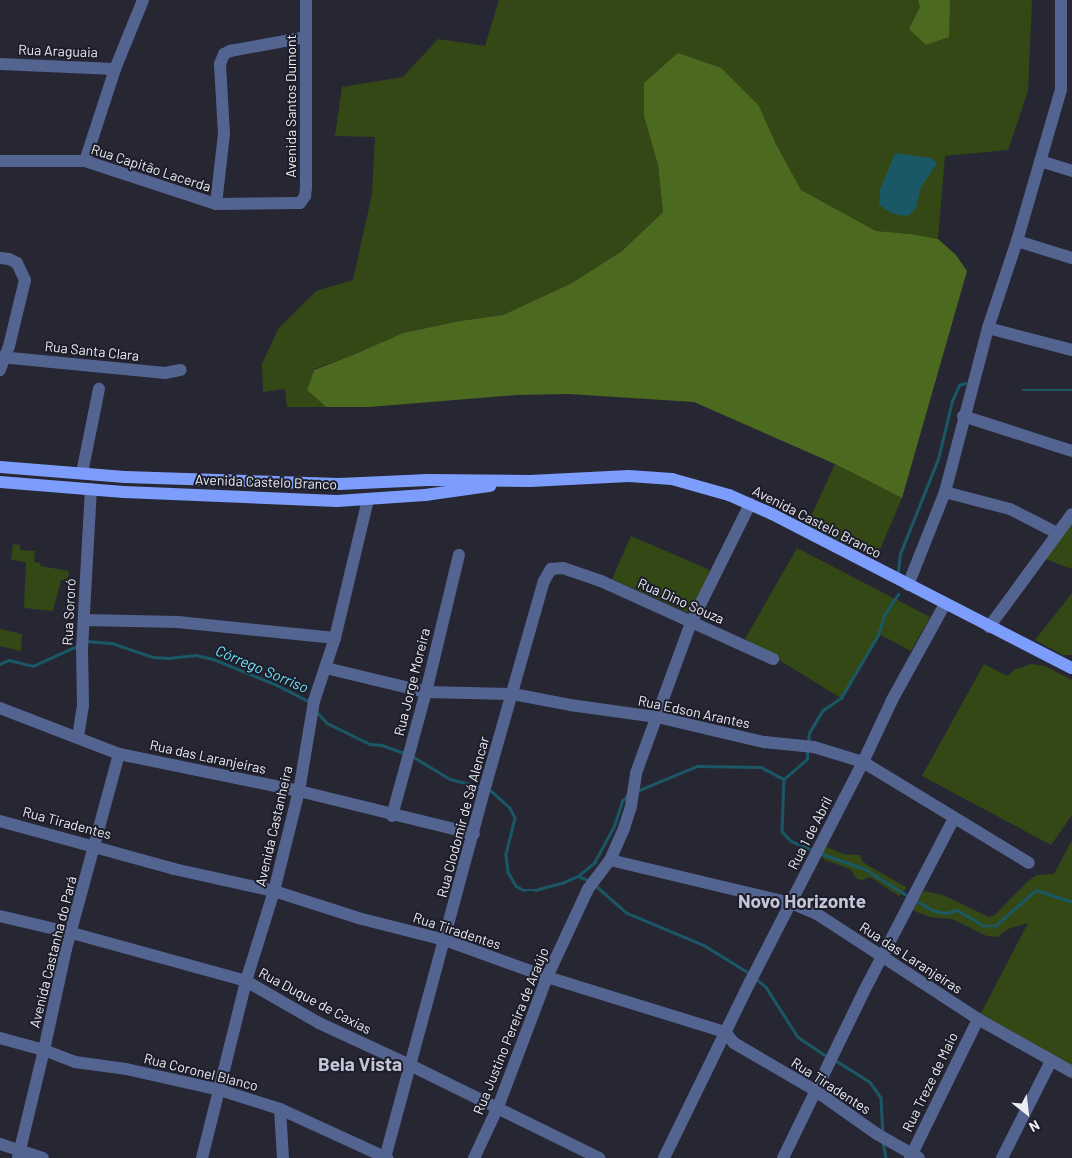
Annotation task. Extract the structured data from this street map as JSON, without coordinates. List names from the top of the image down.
{
  "streets": {
    "main road": ["Avenida Castelo Branco"],
    "street": [
      "Rua Araguaia",
      "Avenida Santos Dumont",
      "Rua Capitão Lacerda",
      "Rua Santa Clara",
      "Rua Dino Souza",
      "Rua Sororó",
      "Rua Jorge Moreira",
      "Rua Edson Arantes",
      "Rua das Laranjeiras",
      "Rua Clodomir de Sá Alencar",
      "Rua Tiradentes",
      "Avenida Castanheira",
      "Rua 1 de Abril",
      "Avenida Castanha do Pará",
      "Rua Duque de Caxias",
      "Rua Justino Pereira de Araújo",
      "Rua Coronel Blanco",
      "Rua Treze de Maio"
    ]
  },
  "crossings": [
    ["Avenida Santos Dumont", "Rua Capitão Lacerda"],
    ["Avenida Castelo Branco", "Rua Sororó"],
    ["Avenida Castelo Branco", "Avenida Castanheira"],
    ["Avenida Castelo Branco", "Rua 1 de Abril"],
    ["Avenida Castelo Branco", "Rua Justino Pereira de Araújo"],
    ["Rua Dino Souza", "Rua Clodomir de Sá Alencar"],
    ["Rua Dino Souza", "Rua Justino Pereira de Araújo"],
    ["Rua Sororó", "Rua das Laranjeiras"],
    ["Rua Jorge Moreira", "Rua Edson Arantes"],
    ["Rua Jorge Moreira", "Rua das Laranjeiras"],
    ["Rua Edson Arantes", "Rua Clodomir de Sá Alencar"],
    ["Rua Edson Arantes", "Avenida Castanheira"],
    ["Rua Edson Arantes", "Rua 1 de Abril"],
    ["Rua Edson Arantes", "Rua Justino Pereira de Araújo"],
    ["Rua das Laranjeiras", "Rua Clodomir de Sá Alencar"],
    ["Rua das Laranjeiras", "Avenida Castanheira"],
    ["Rua das Laranjeiras", "Rua 1 de Abril"],
    ["Rua das Laranjeiras", "Avenida Castanha do Pará"],
    ["Rua das Laranjeiras", "Rua Justino Pereira de Araújo"],
    ["Rua das Laranjeiras", "Rua Treze de Maio"],
    ["Rua Clodomir de Sá Alencar", "Rua Tiradentes"],
    ["Rua Clodomir de Sá Alencar", "Rua Duque de Caxias"],
    ["Rua Clodomir de Sá Alencar", "Rua Coronel Blanco"],
    ["Rua Tiradentes", "Avenida Castanheira"],
    ["Rua Tiradentes", "Rua 1 de Abril"],
    ["Rua Tiradentes", "Avenida Castanha do Pará"],
    ["Rua Tiradentes", "Rua Justino Pereira de Araújo"],
    ["Rua Tiradentes", "Rua Treze de Maio"],
    ["Avenida Castanheira", "Rua Duque de Caxias"],
    ["Avenida Castanheira", "Rua Coronel Blanco"],
    ["Avenida Castanha do Pará", "Rua Duque de Caxias"],
    ["Avenida Castanha do Pará", "Rua Coronel Blanco"],
    ["Rua Duque de Caxias", "Rua Justino Pereira de Araújo"]
  ],
  "districts": ["Novo Horizonte", "Bela Vista"],
  "water": ["Córrego Sorriso"],
  "north": "bottom right"
}
